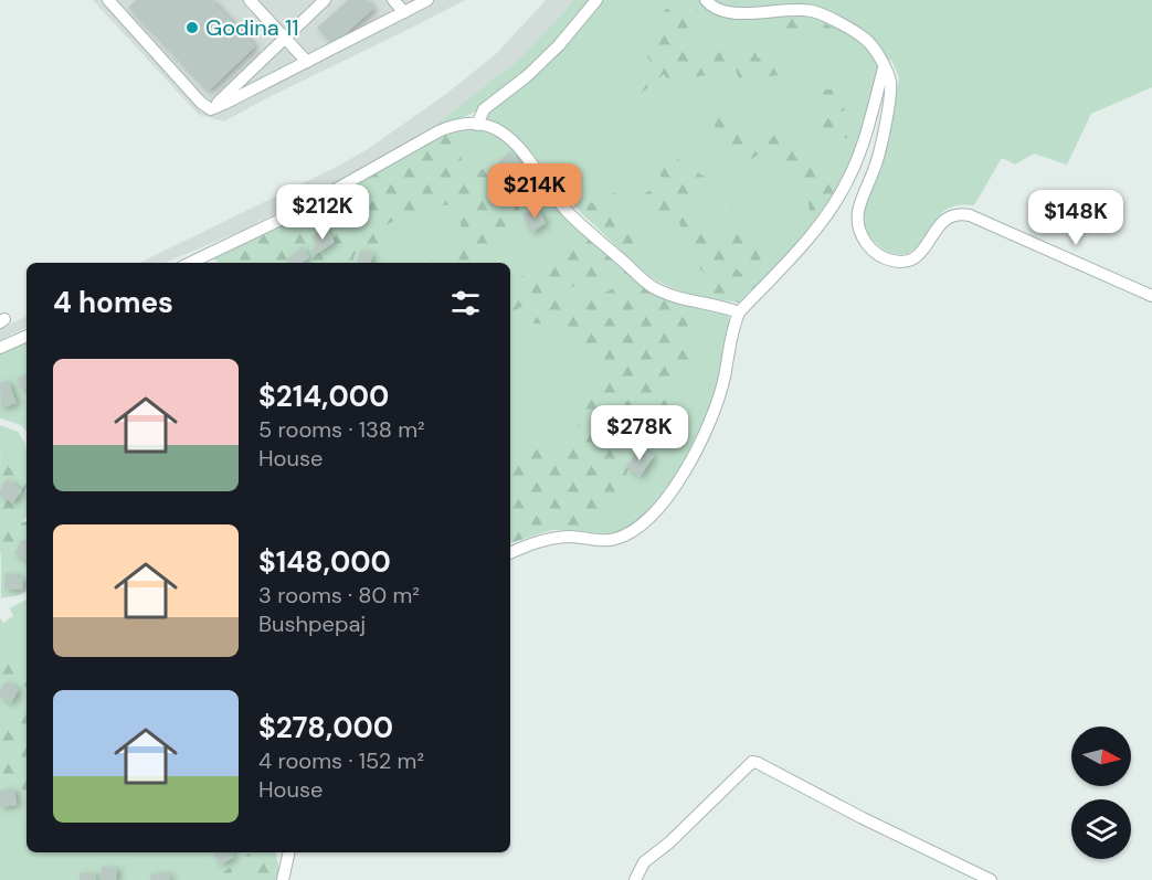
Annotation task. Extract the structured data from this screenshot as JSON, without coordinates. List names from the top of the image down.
{
  "places": ["Godina 11"],
  "north": "right",
  "page": {
    "price": [
      "$214K",
      "$212K",
      "$148K",
      "$278K"
    ],
    "heading": "4 homes",
    "list": [
      {
        "name": "$214,000",
        "note": "5 rooms · 138 m² · House"
      },
      {
        "name": "$148,000",
        "note": "3 rooms · 80 m² · Bushpepaj"
      },
      {
        "name": "$278,000",
        "note": "4 rooms · 152 m² · House"
      }
    ]
  }
}
